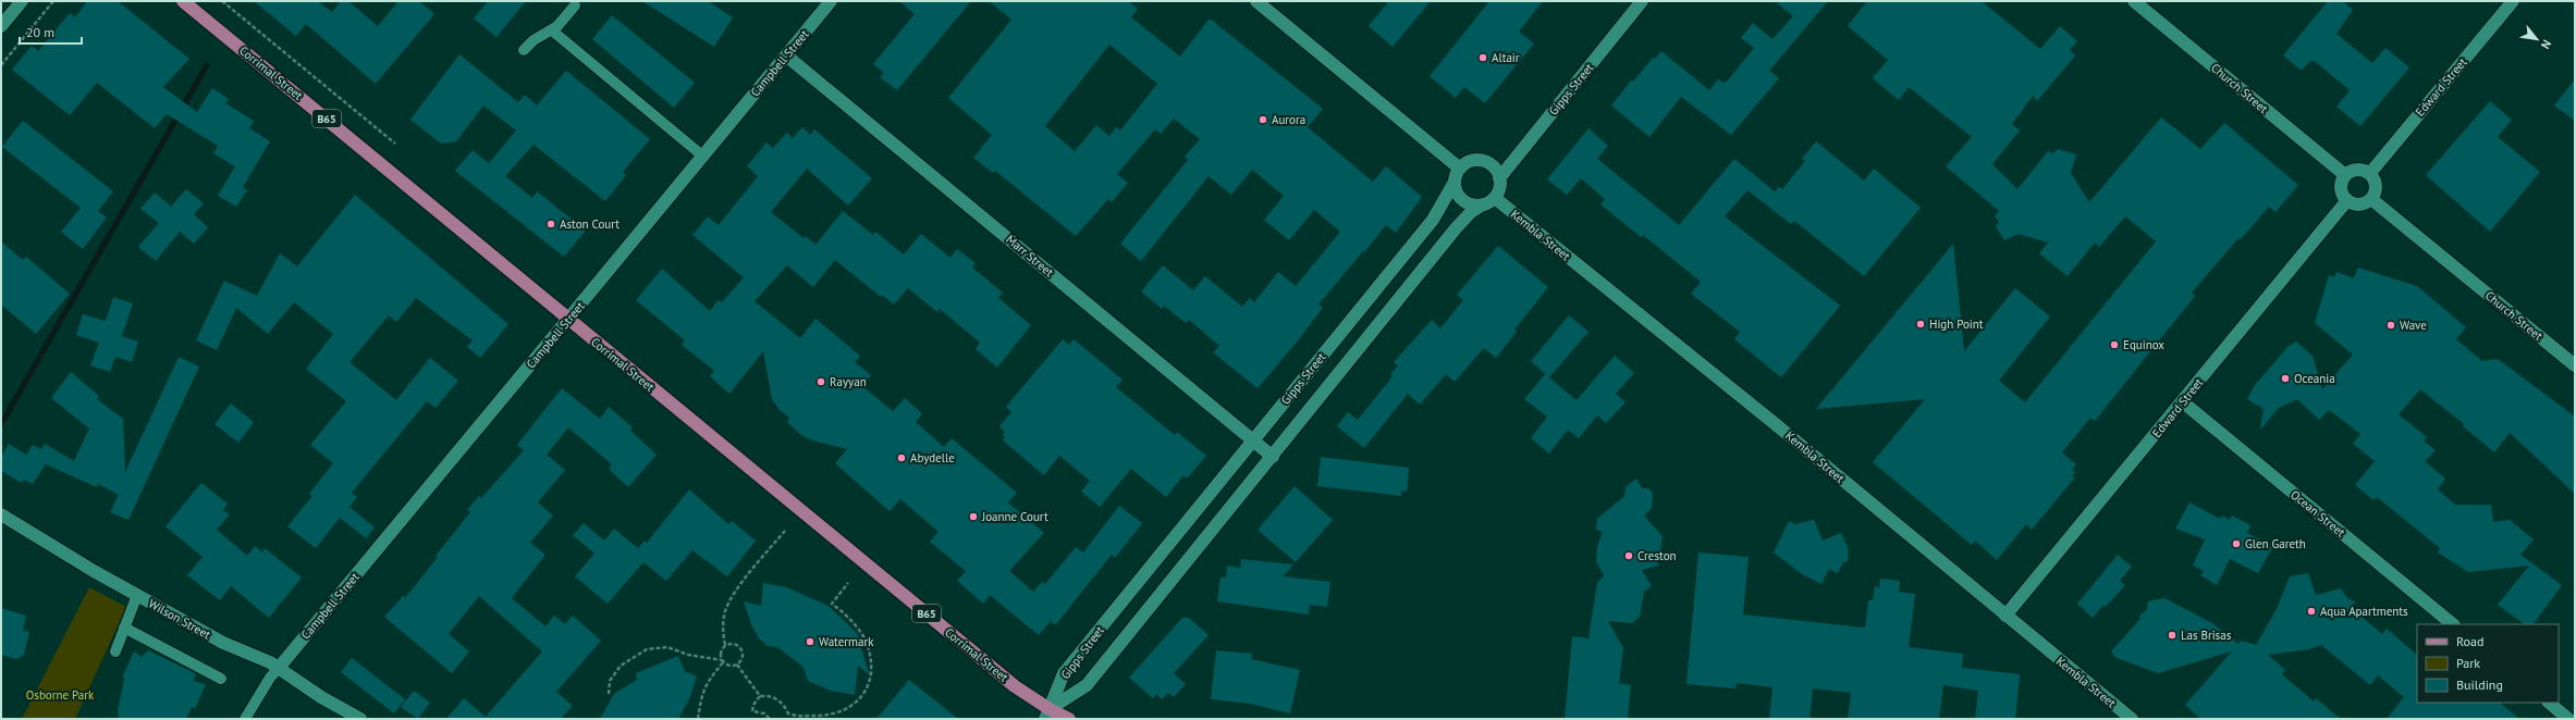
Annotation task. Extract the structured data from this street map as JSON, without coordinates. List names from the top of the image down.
{
  "streets": {
    "main road": ["Corrimal Street", "B65"],
    "street": [
      "Campbell Street",
      "Edward Street",
      "Church Street",
      "Gipps Street",
      "Kembla Street",
      "Marr Street",
      "Ocean Street",
      "Wilson Street"
    ]
  },
  "crossings": [
    ["Campbell Street", "Corrimal Street"],
    ["Campbell Street", "Marr Street"],
    ["Campbell Street", "Wilson Street"],
    ["Corrimal Street", "Gipps Street"],
    ["Edward Street", "Church Street"],
    ["Edward Street", "Kembla Street"],
    ["Edward Street", "Ocean Street"],
    ["Gipps Street", "Kembla Street"],
    ["Gipps Street", "Marr Street"]
  ],
  "parks": ["Osborne Park"],
  "places": [
    "Altair",
    "Aurora",
    "Aston Court",
    "High Point",
    "Wave",
    "Equinox",
    "Oceania",
    "Rayyan",
    "Abydelle",
    "Joanne Court",
    "Glen Gareth",
    "Creston",
    "Aqua Apartments",
    "Las Brisas",
    "Watermark"
  ],
  "legend": ["Road", "Park", "Building"],
  "scale_bar": "20 m",
  "north": "bottom right"
}
